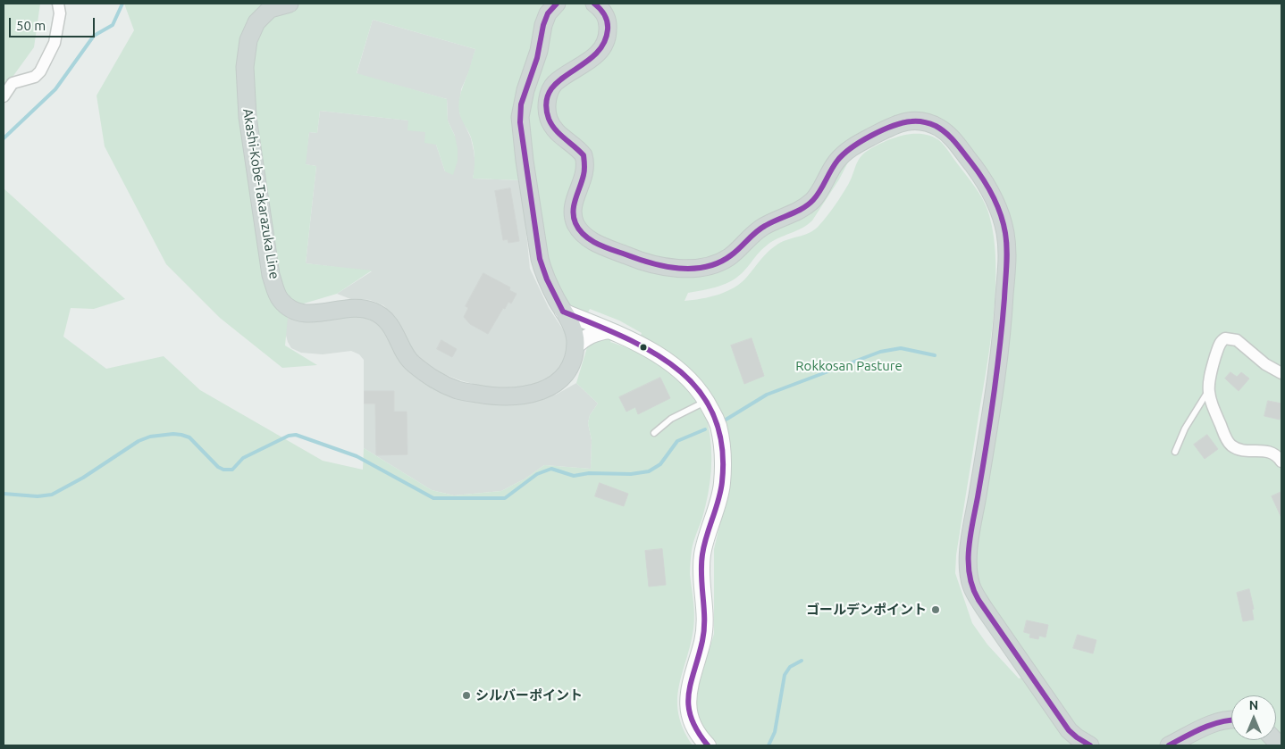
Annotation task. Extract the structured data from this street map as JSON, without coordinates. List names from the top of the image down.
{
  "streets": {
    "main road": ["Akashi-Kobe-Takarazuka Line"]
  },
  "parks": ["Rokkosan Pasture"],
  "places": ["ゴールデンポイント", "シルバーポイント"],
  "scale_bar": "50 m",
  "north": "top"
}
